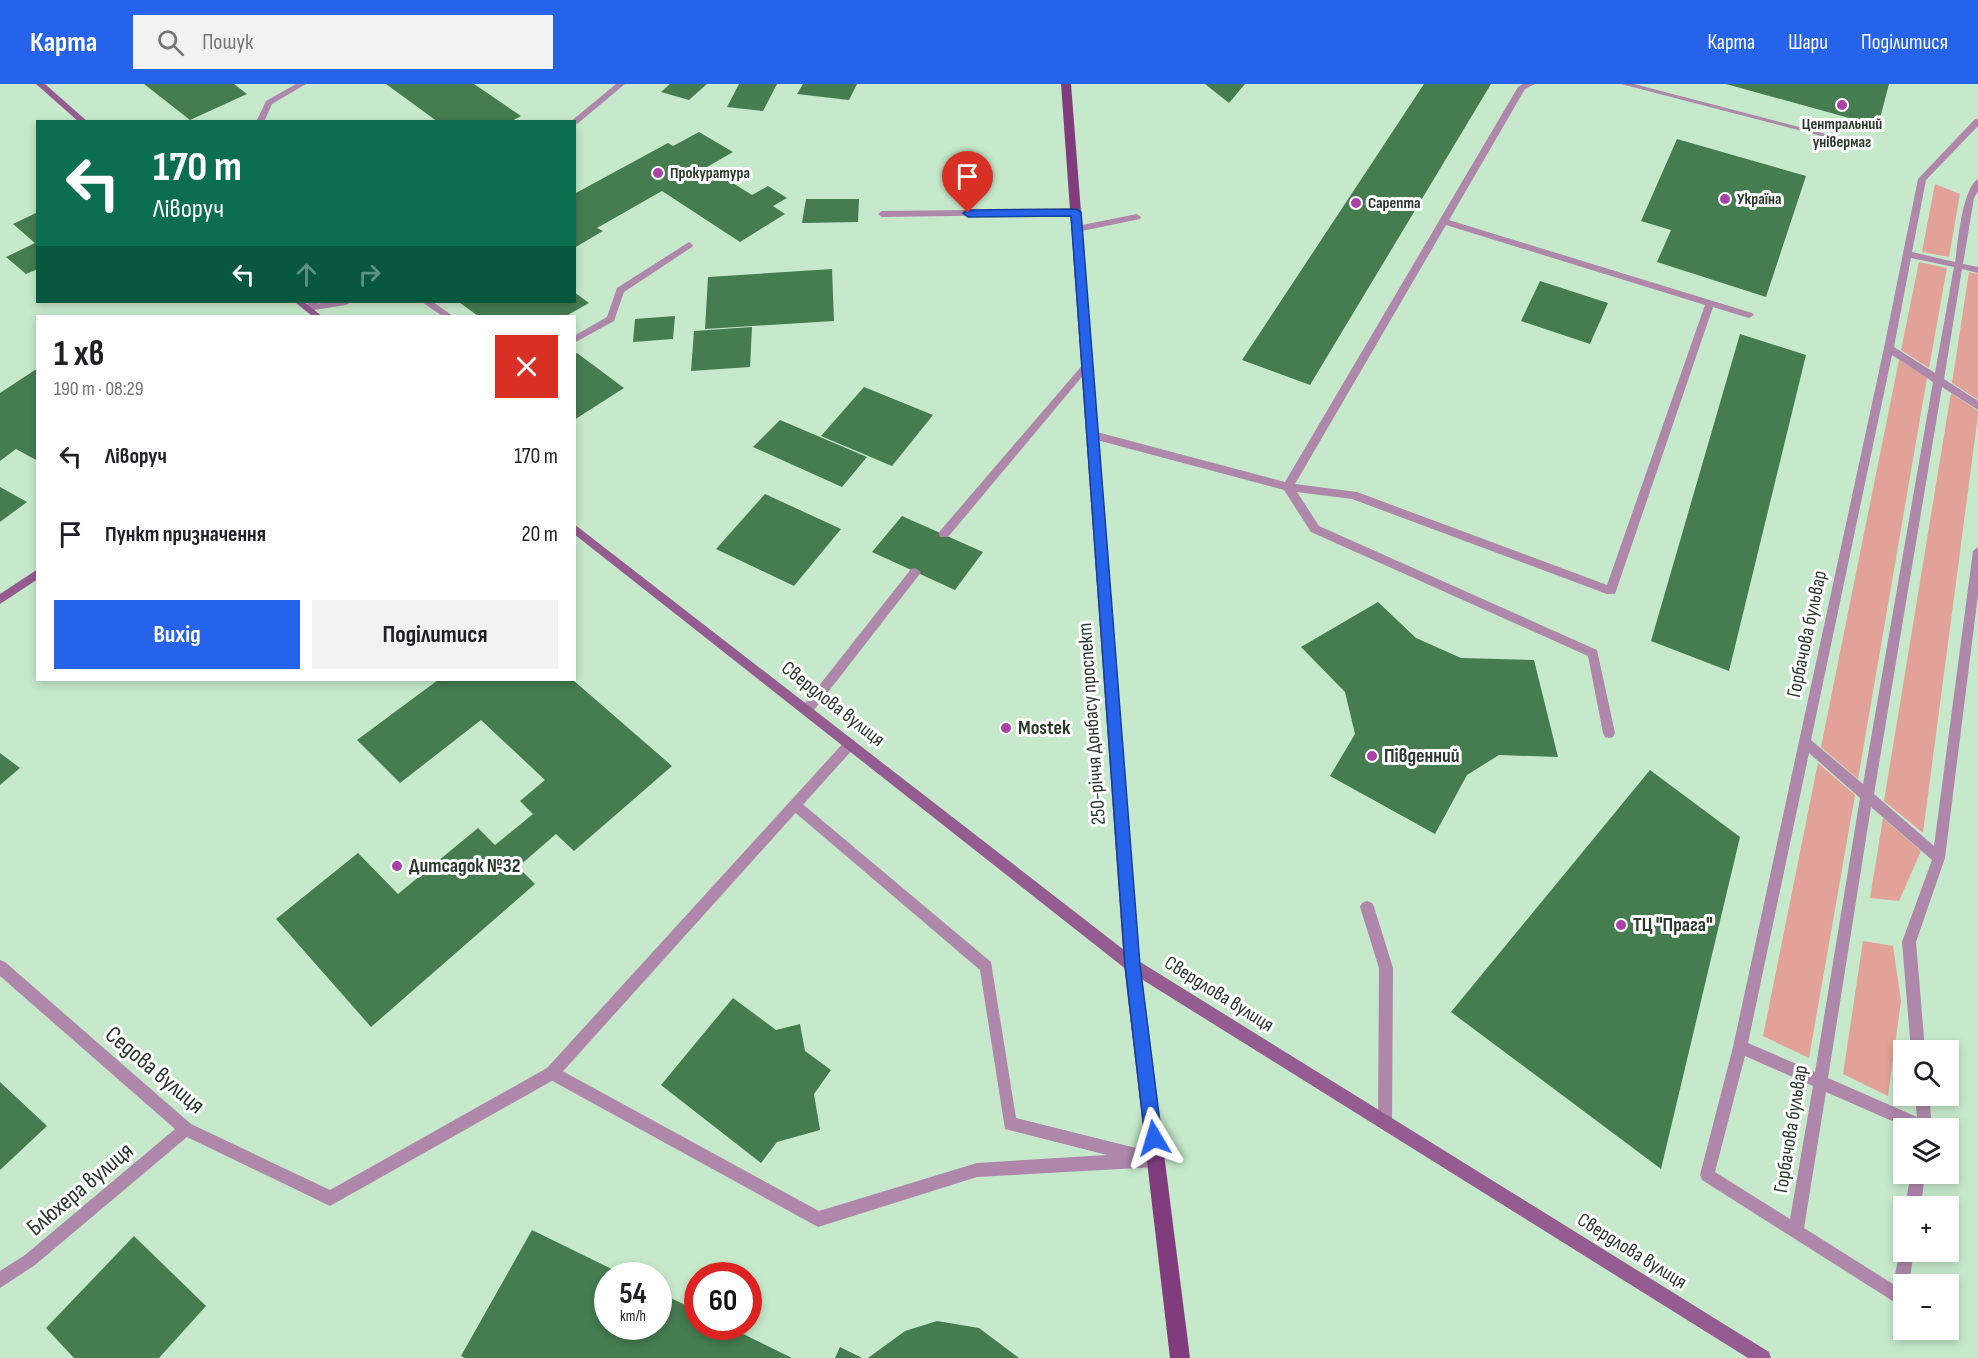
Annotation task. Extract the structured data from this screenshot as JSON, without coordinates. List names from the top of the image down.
{
  "streets": {
    "main road": ["250-річчя Донбасу проспект"],
    "street": [
      "Горбачова бульвар",
      "Свердлова вулиця",
      "Седова вулиця",
      "Блюхера вулиця"
    ]
  },
  "crossings": [
    ["Свердлова вулиця", "250-річчя Донбасу проспект"],
    ["Седова вулиця", "Блюхера вулиця"]
  ],
  "places": [
    "Центральний універмаг",
    "Прокуратура",
    "Україна",
    "Сарепта",
    "Mostek",
    "Південний",
    "Дитсадок №32",
    "ТЦ \"Прага\""
  ],
  "page": {
    "header": "Карта",
    "search": "Пошук",
    "nav": ["Карта", "Шари", "Поділитися"],
    "turn": ["170 m", "Ліворуч"],
    "heading": ["1 хв", "190 m · 08:29"],
    "list": [
      {
        "name": "Ліворуч",
        "value": "170 m"
      },
      {
        "name": "Пункт призначення",
        "value": "20 m"
      }
    ],
    "buttons": ["Вихід", "Поділитися"],
    "map_buttons": ["+", "−"],
    "speed": "54 km/h",
    "limit": "60"
  }
}
